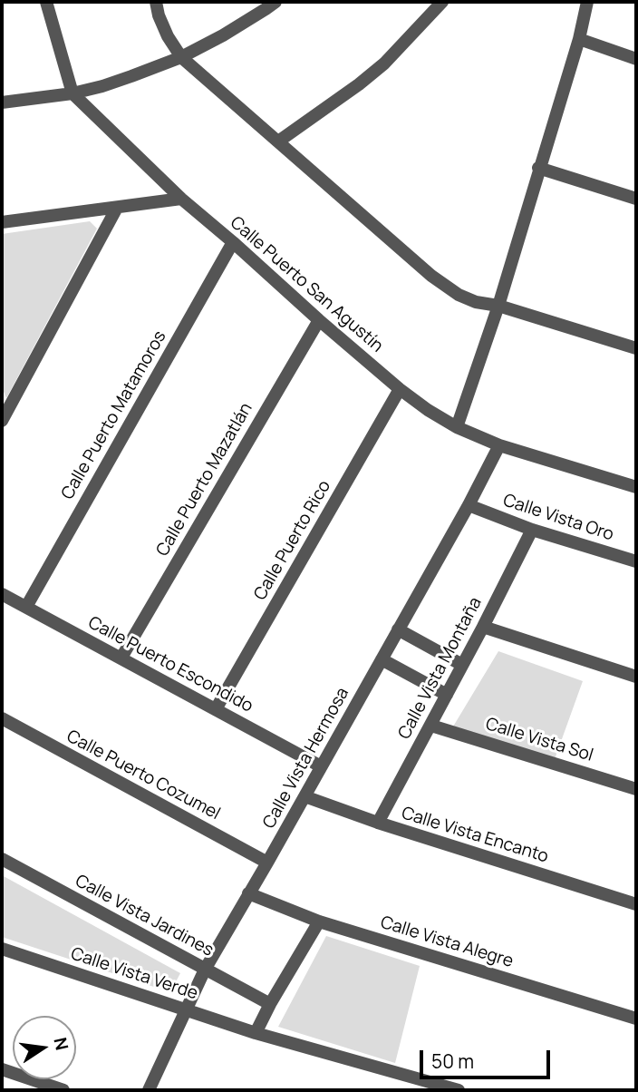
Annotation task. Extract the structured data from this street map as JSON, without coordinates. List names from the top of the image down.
{
  "streets": {
    "street": [
      "Calle Puerto San Agustín",
      "Calle Puerto Matamoros",
      "Calle Puerto Mazatlán",
      "Calle Vista Oro",
      "Calle Puerto Rico",
      "Calle Puerto Escondido",
      "Calle Vista Montaña",
      "Calle Vista Sol",
      "Calle Vista Hermosa",
      "Calle Puerto Cozumel",
      "Calle Vista Encanto",
      "Calle Vista Jardines",
      "Calle Vista Alegre",
      "Calle Vista Verde"
    ]
  },
  "crossings": [
    ["Calle Puerto San Agustín", "Calle Puerto Matamoros"],
    ["Calle Puerto San Agustín", "Calle Puerto Mazatlán"],
    ["Calle Puerto San Agustín", "Calle Puerto Rico"],
    ["Calle Puerto San Agustín", "Calle Vista Hermosa"],
    ["Calle Puerto Matamoros", "Calle Puerto Escondido"],
    ["Calle Puerto Mazatlán", "Calle Puerto Escondido"],
    ["Calle Vista Oro", "Calle Vista Montaña"],
    ["Calle Vista Oro", "Calle Vista Hermosa"],
    ["Calle Puerto Rico", "Calle Puerto Escondido"],
    ["Calle Puerto Escondido", "Calle Vista Hermosa"],
    ["Calle Vista Montaña", "Calle Vista Sol"],
    ["Calle Vista Montaña", "Calle Vista Encanto"],
    ["Calle Vista Hermosa", "Calle Puerto Cozumel"],
    ["Calle Vista Hermosa", "Calle Vista Encanto"],
    ["Calle Vista Hermosa", "Calle Vista Jardines"],
    ["Calle Vista Hermosa", "Calle Vista Alegre"],
    ["Calle Vista Hermosa", "Calle Vista Verde"]
  ],
  "scale_bar": "50 m",
  "north": "right"
}
